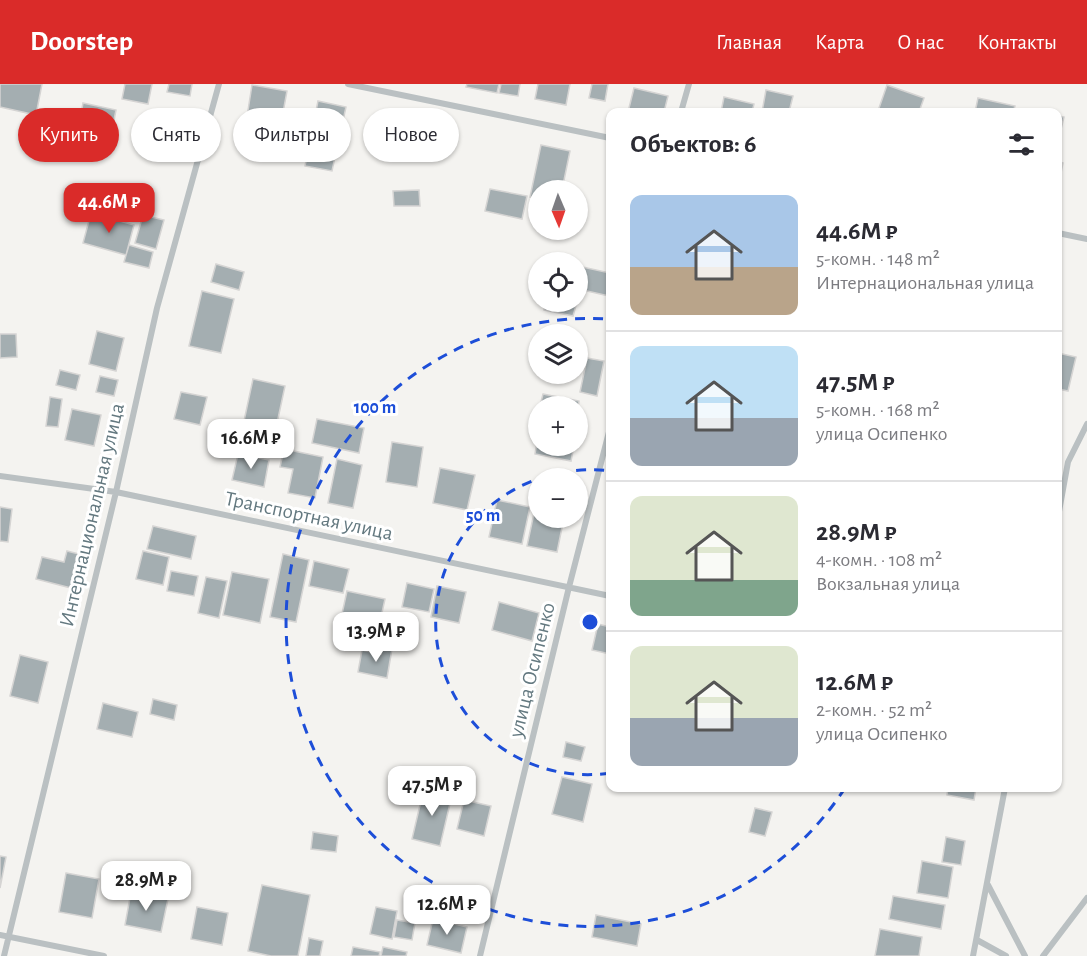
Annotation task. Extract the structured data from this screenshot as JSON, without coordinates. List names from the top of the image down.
{
  "streets": {
    "street": ["Интернациональная улица", "Транспортная улица", "улица Осипенко"]
  },
  "crossings": [
    ["Интернациональная улица", "Транспортная улица"],
    ["Транспортная улица", "улица Осипенко"]
  ],
  "north": "bottom",
  "page": {
    "header": "Doorstep",
    "nav": [
      "Главная",
      "Карта",
      "О нас",
      "Контакты"
    ],
    "chip": [
      "Купить",
      "Снять",
      "Фильтры",
      "Новое"
    ],
    "heading": "Объектов: 6",
    "map_buttons": ["+", "−"],
    "list": [
      {
        "name": "44.6M ₽",
        "note": "5-комн. · 148 m² · Интернациональная улица"
      },
      {
        "name": "47.5M ₽",
        "note": "5-комн. · 168 m² · улица Осипенко"
      },
      {
        "name": "28.9M ₽",
        "note": "4-комн. · 108 m² · Вокзальная улица"
      },
      {
        "name": "12.6M ₽",
        "note": "2-комн. · 52 m² · улица Осипенко"
      }
    ],
    "price": [
      "44.6M ₽",
      "16.6M ₽",
      "13.9M ₽",
      "47.5M ₽",
      "28.9M ₽",
      "12.6M ₽"
    ]
  },
  "rings": ["100 m", "50 m"]
}
